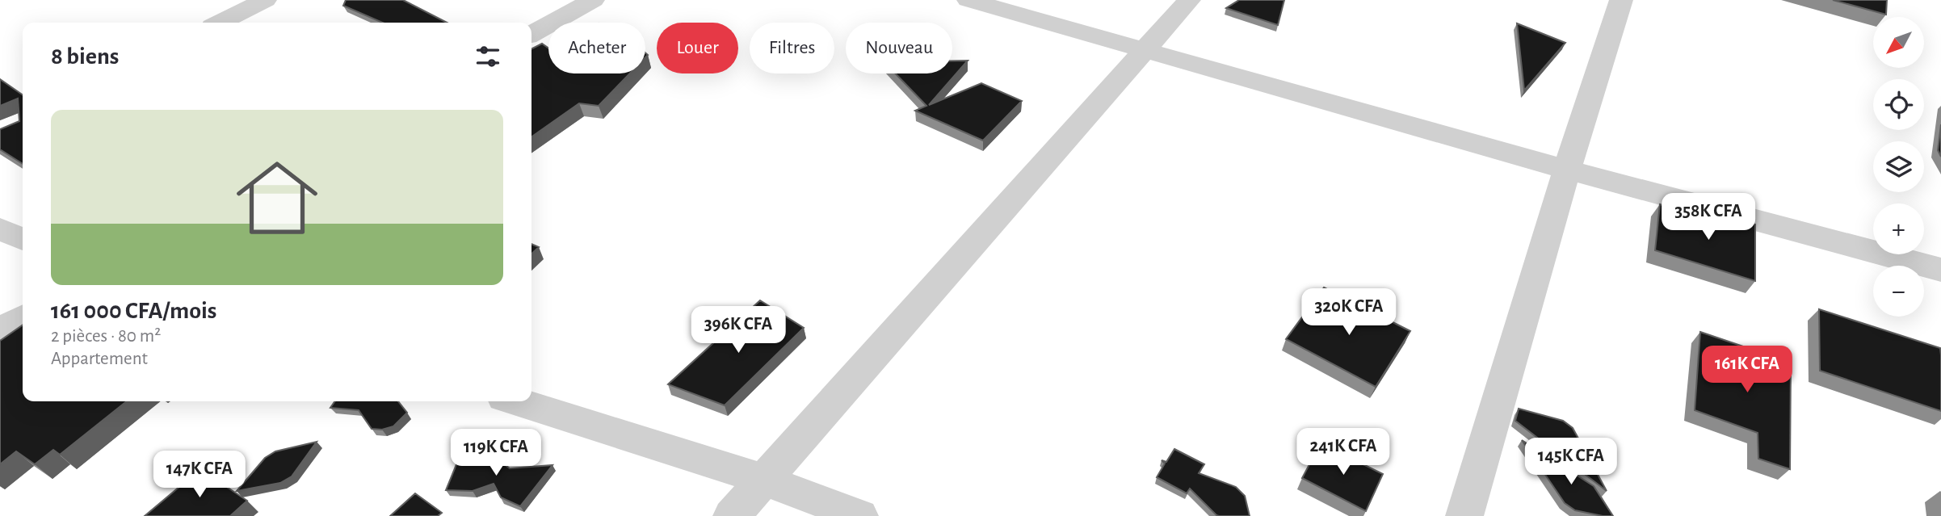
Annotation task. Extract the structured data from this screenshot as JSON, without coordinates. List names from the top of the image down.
{
  "north": "bottom left",
  "page": {
    "map_buttons": ["+", "−"],
    "chip": [
      "Acheter",
      "Louer",
      "Filtres",
      "Nouveau"
    ],
    "heading": "8 biens",
    "list": [
      {
        "name": "161 000 CFA/mois",
        "note": "2 pièces · 80 m² · Appartement"
      }
    ],
    "price": [
      "358K CFA",
      "320K CFA",
      "396K CFA",
      "161K CFA",
      "241K CFA",
      "119K CFA",
      "145K CFA",
      "147K CFA"
    ]
  }
}
